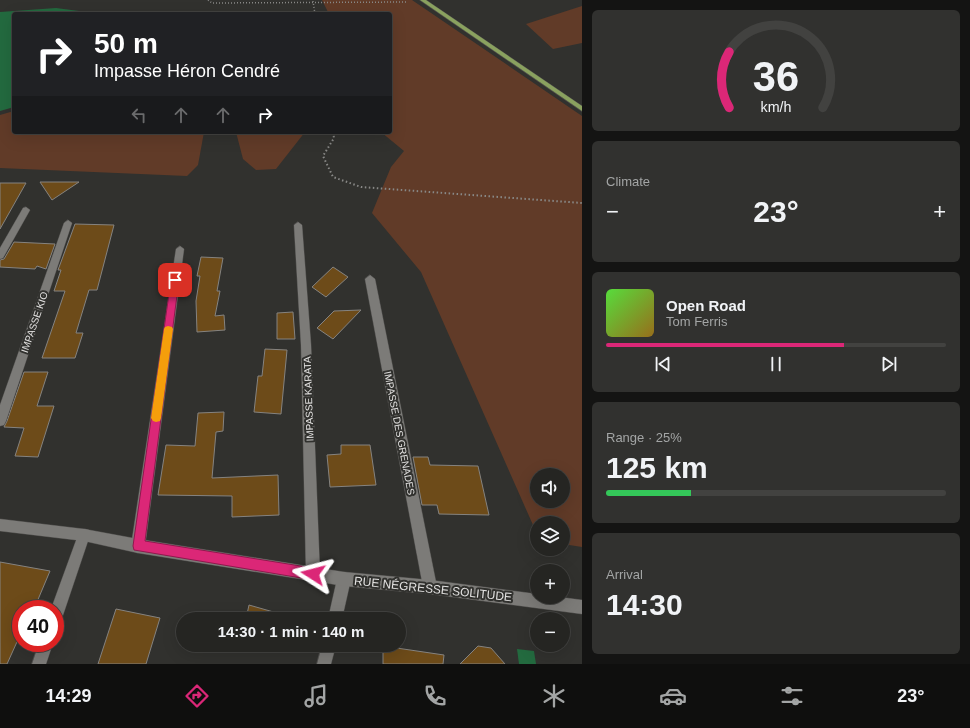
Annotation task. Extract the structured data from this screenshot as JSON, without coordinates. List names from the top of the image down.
{
  "streets": {
    "street": [
      "IMPASSE KIO",
      "IMPASSE KARATA",
      "IMPASSE DES GRENADES",
      "RUE NÉGRESSE SOLITUDE"
    ]
  },
  "crossings": [
    ["IMPASSE KARATA", "RUE NÉGRESSE SOLITUDE"],
    ["IMPASSE DES GRENADES", "RUE NÉGRESSE SOLITUDE"]
  ],
  "page": {
    "turn": ["50 m", "Impasse Héron Cendré"],
    "tile": [
      "Climate",
      ["Range · 25%", "125 km"],
      ["Arrival", "14:30"]
    ],
    "heat": ["−", "23°", "+"],
    "song": ["Open Road", "Tom Ferris"],
    "map_buttons": ["+", "−"],
    "limit": "40",
    "trip": "14:30 · 1 min · 140 m",
    "tabs": ["14:29", "23°"],
    "gauge": ["36", "km/h"]
  }
}
